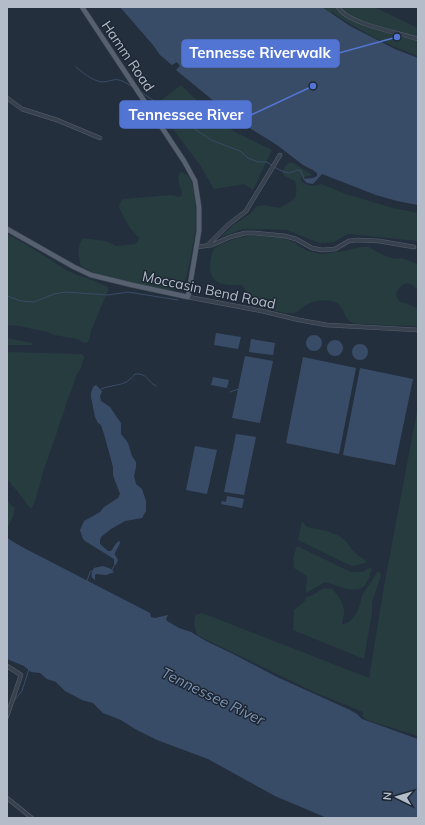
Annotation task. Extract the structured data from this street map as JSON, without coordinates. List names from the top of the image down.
{
  "streets": {
    "main road": ["Hamm Road", "Moccasin Bend Road"]
  },
  "crossings": [
    ["Hamm Road", "Moccasin Bend Road"]
  ],
  "water": ["Tennessee River"],
  "places": ["Tennesse Riverwalk", "Tennessee River"],
  "north": "left"
}
